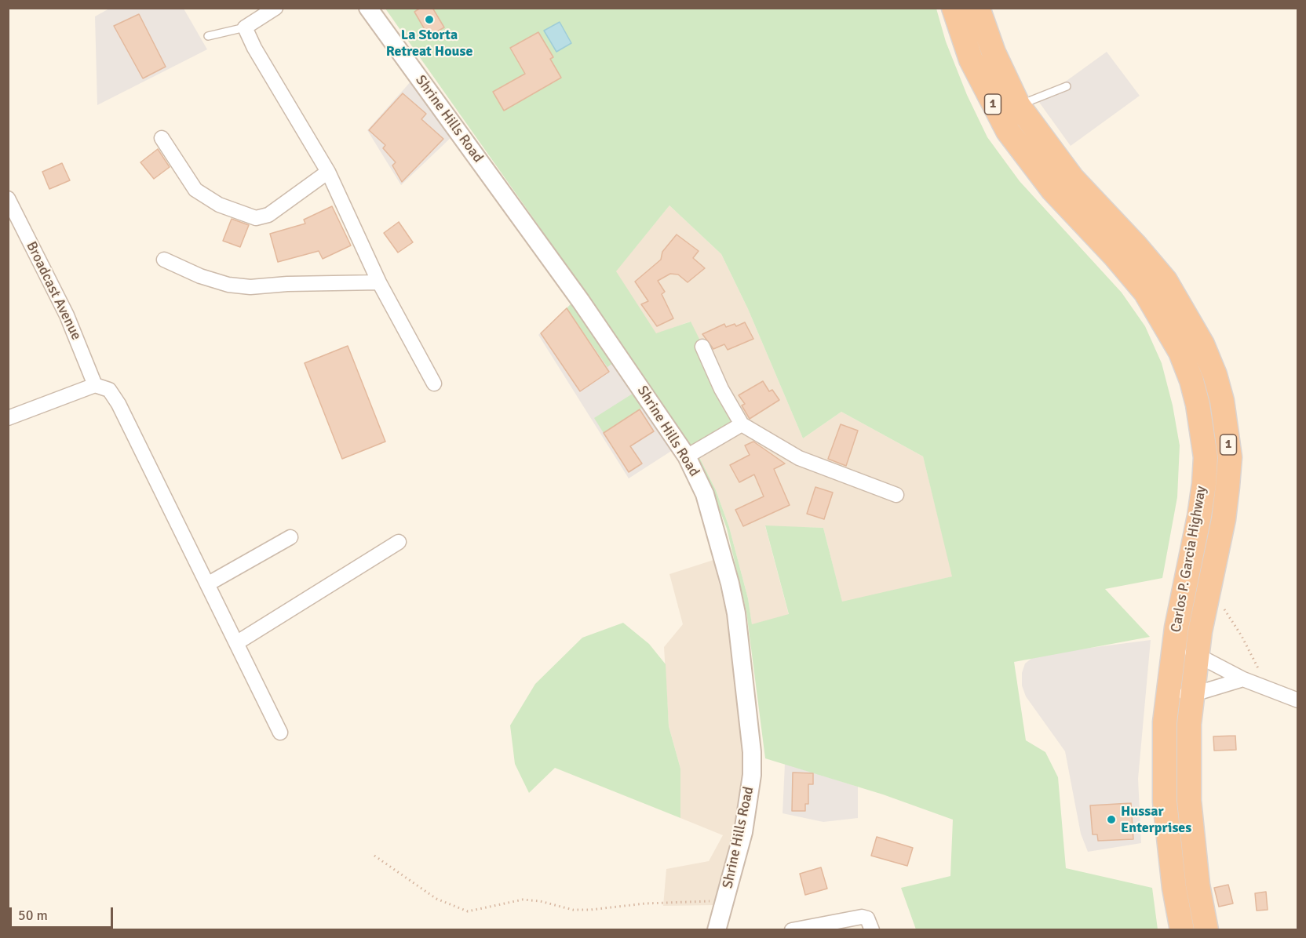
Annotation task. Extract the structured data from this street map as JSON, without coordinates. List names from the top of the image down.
{
  "streets": {
    "highway": ["1", "Carlos P. Garcia Highway"],
    "street": ["Shrine Hills Road", "Broadcast Avenue"]
  },
  "places": ["La Storta Retreat House", "Hussar Enterprises"],
  "scale_bar": "50 m"
}
